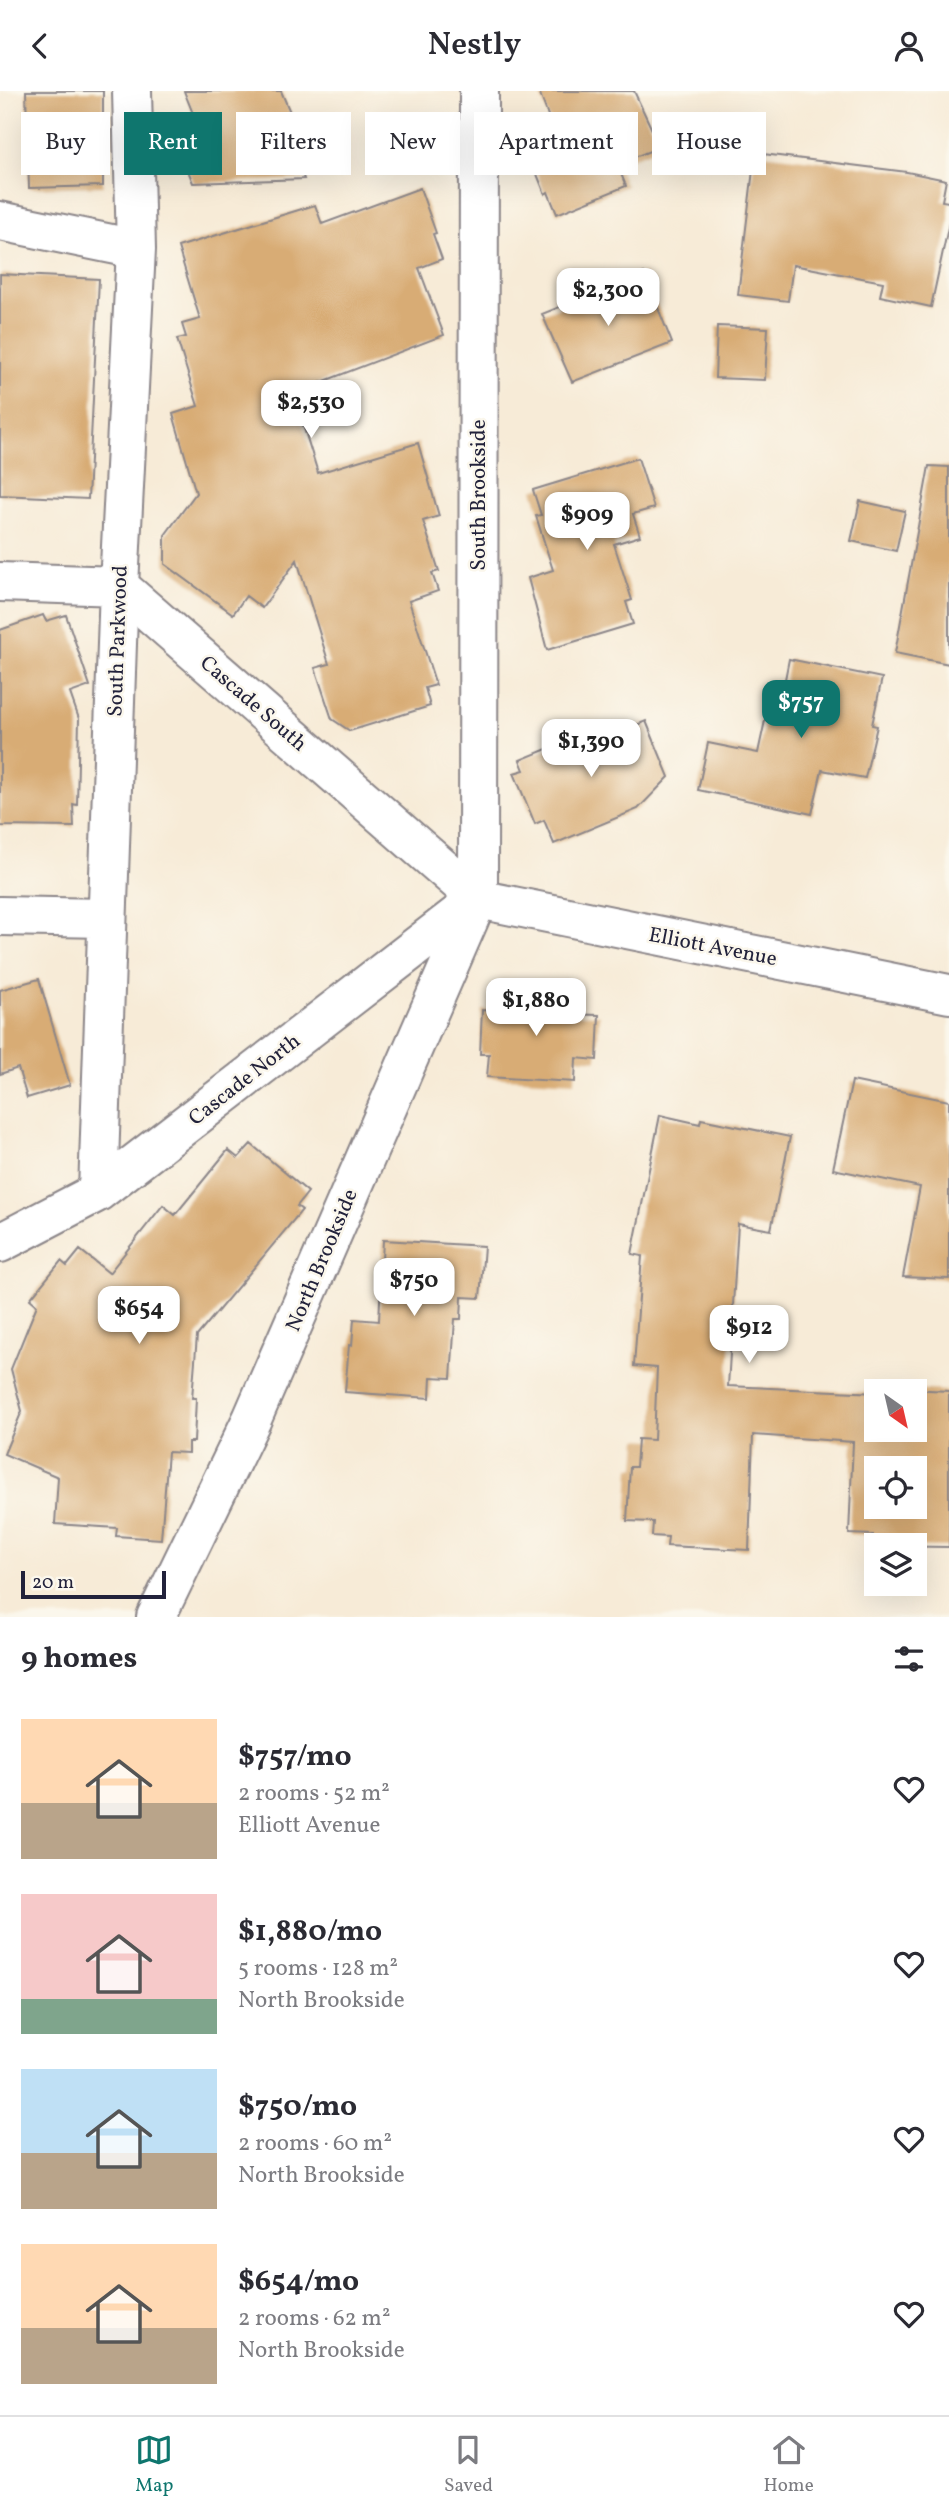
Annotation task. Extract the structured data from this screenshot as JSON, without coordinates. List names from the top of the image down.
{
  "streets": {
    "street": [
      "South Brookside",
      "South Parkwood",
      "Cascade South",
      "Elliott Avenue",
      "Cascade North",
      "North Brookside"
    ]
  },
  "crossings": [
    ["South Brookside", "Cascade South"],
    ["South Brookside", "Elliott Avenue"],
    ["South Brookside", "Cascade North"],
    ["South Brookside", "North Brookside"],
    ["South Parkwood", "Cascade South"],
    ["South Parkwood", "Cascade North"],
    ["Cascade South", "Elliott Avenue"],
    ["Cascade South", "Cascade North"],
    ["Cascade South", "North Brookside"],
    ["Elliott Avenue", "Cascade North"],
    ["Elliott Avenue", "North Brookside"],
    ["Cascade North", "North Brookside"]
  ],
  "scale_bar": "20 m",
  "north": "bottom right",
  "page": {
    "header": "Nestly",
    "chip": [
      "Buy",
      "Rent",
      "Filters",
      "New",
      "Apartment",
      "House"
    ],
    "price": [
      "$2,300",
      "$2,530",
      "$909",
      "$757",
      "$1,390",
      "$1,880",
      "$750",
      "$654",
      "$912"
    ],
    "scale": "20 m",
    "heading": "9 homes",
    "list": [
      {
        "name": "$757/mo",
        "note": "2 rooms · 52 m² · Elliott Avenue"
      },
      {
        "name": "$1,880/mo",
        "note": "5 rooms · 128 m² · North Brookside"
      },
      {
        "name": "$750/mo",
        "note": "2 rooms · 60 m² · North Brookside"
      },
      {
        "name": "$654/mo",
        "note": "2 rooms · 62 m² · North Brookside"
      }
    ],
    "tabs": ["Map", "Saved", "Home"]
  }
}
